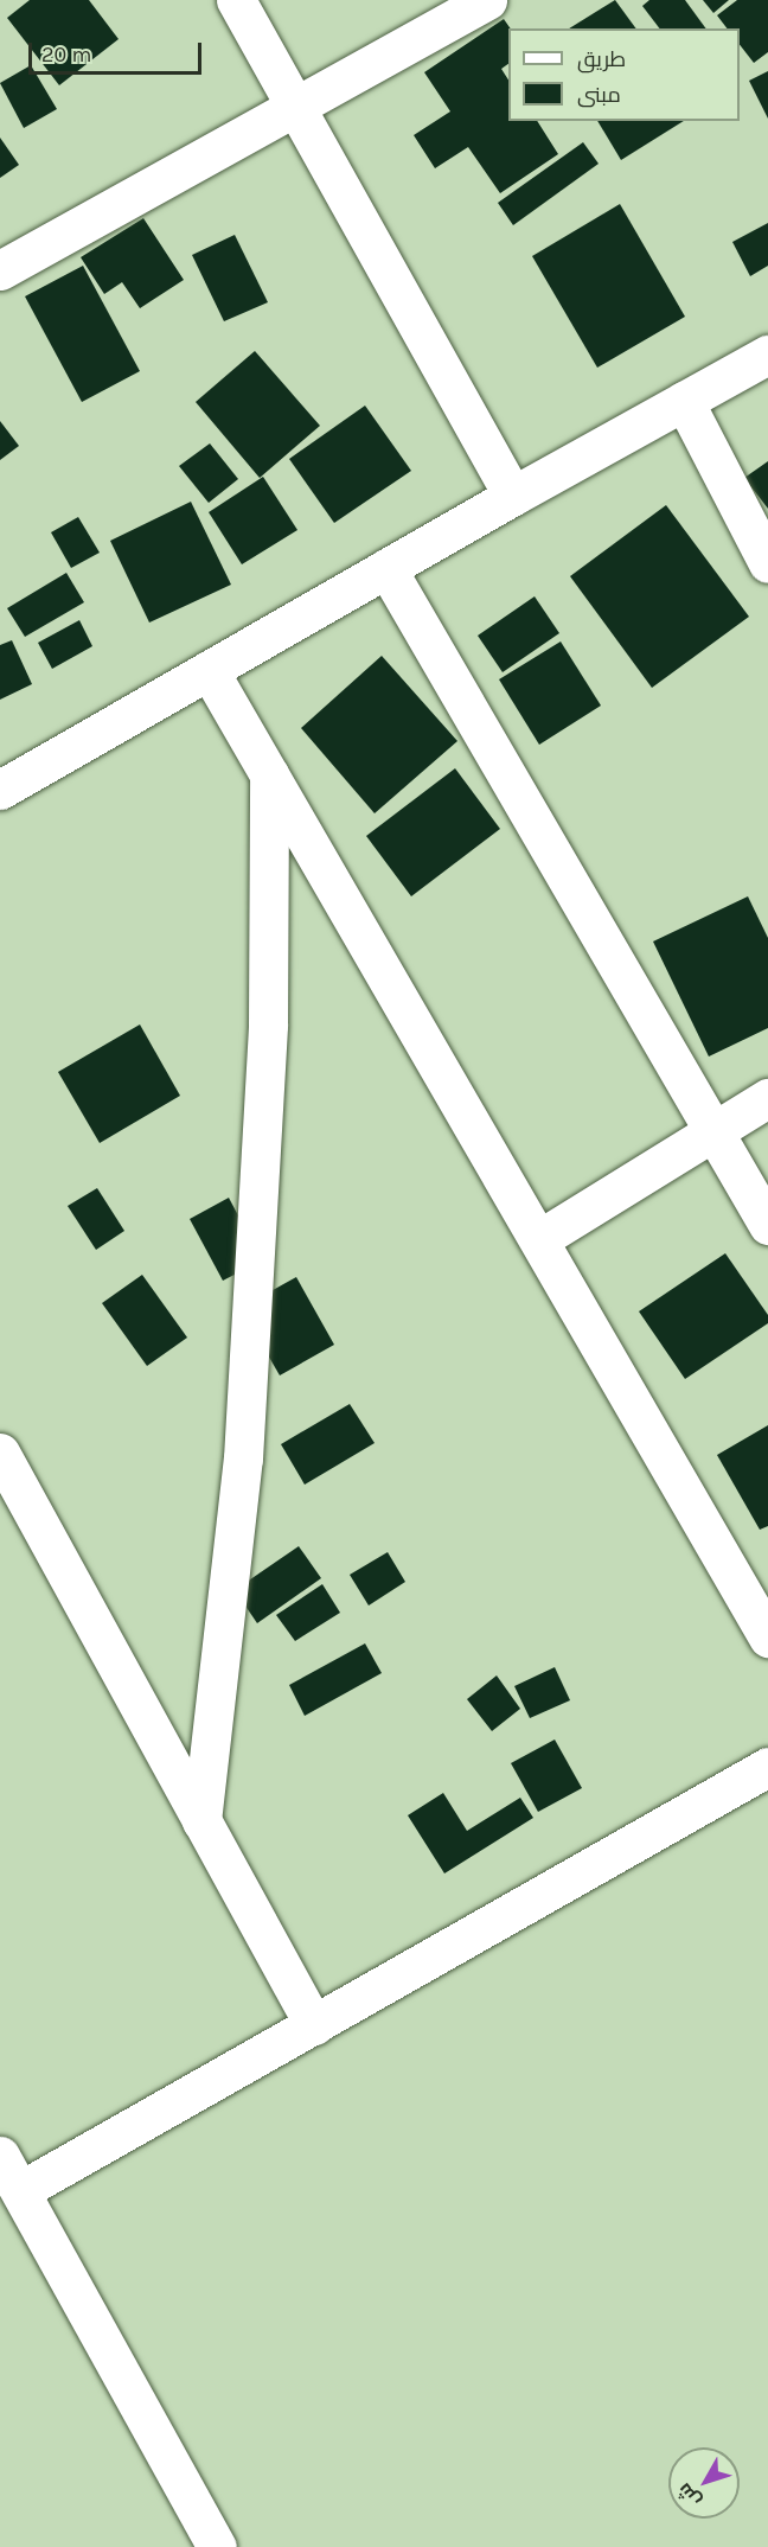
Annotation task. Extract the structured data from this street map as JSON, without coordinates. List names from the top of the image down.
{
  "legend": ["طريق", "مبنى"],
  "scale_bar": "20 m",
  "north": "bottom left"
}
